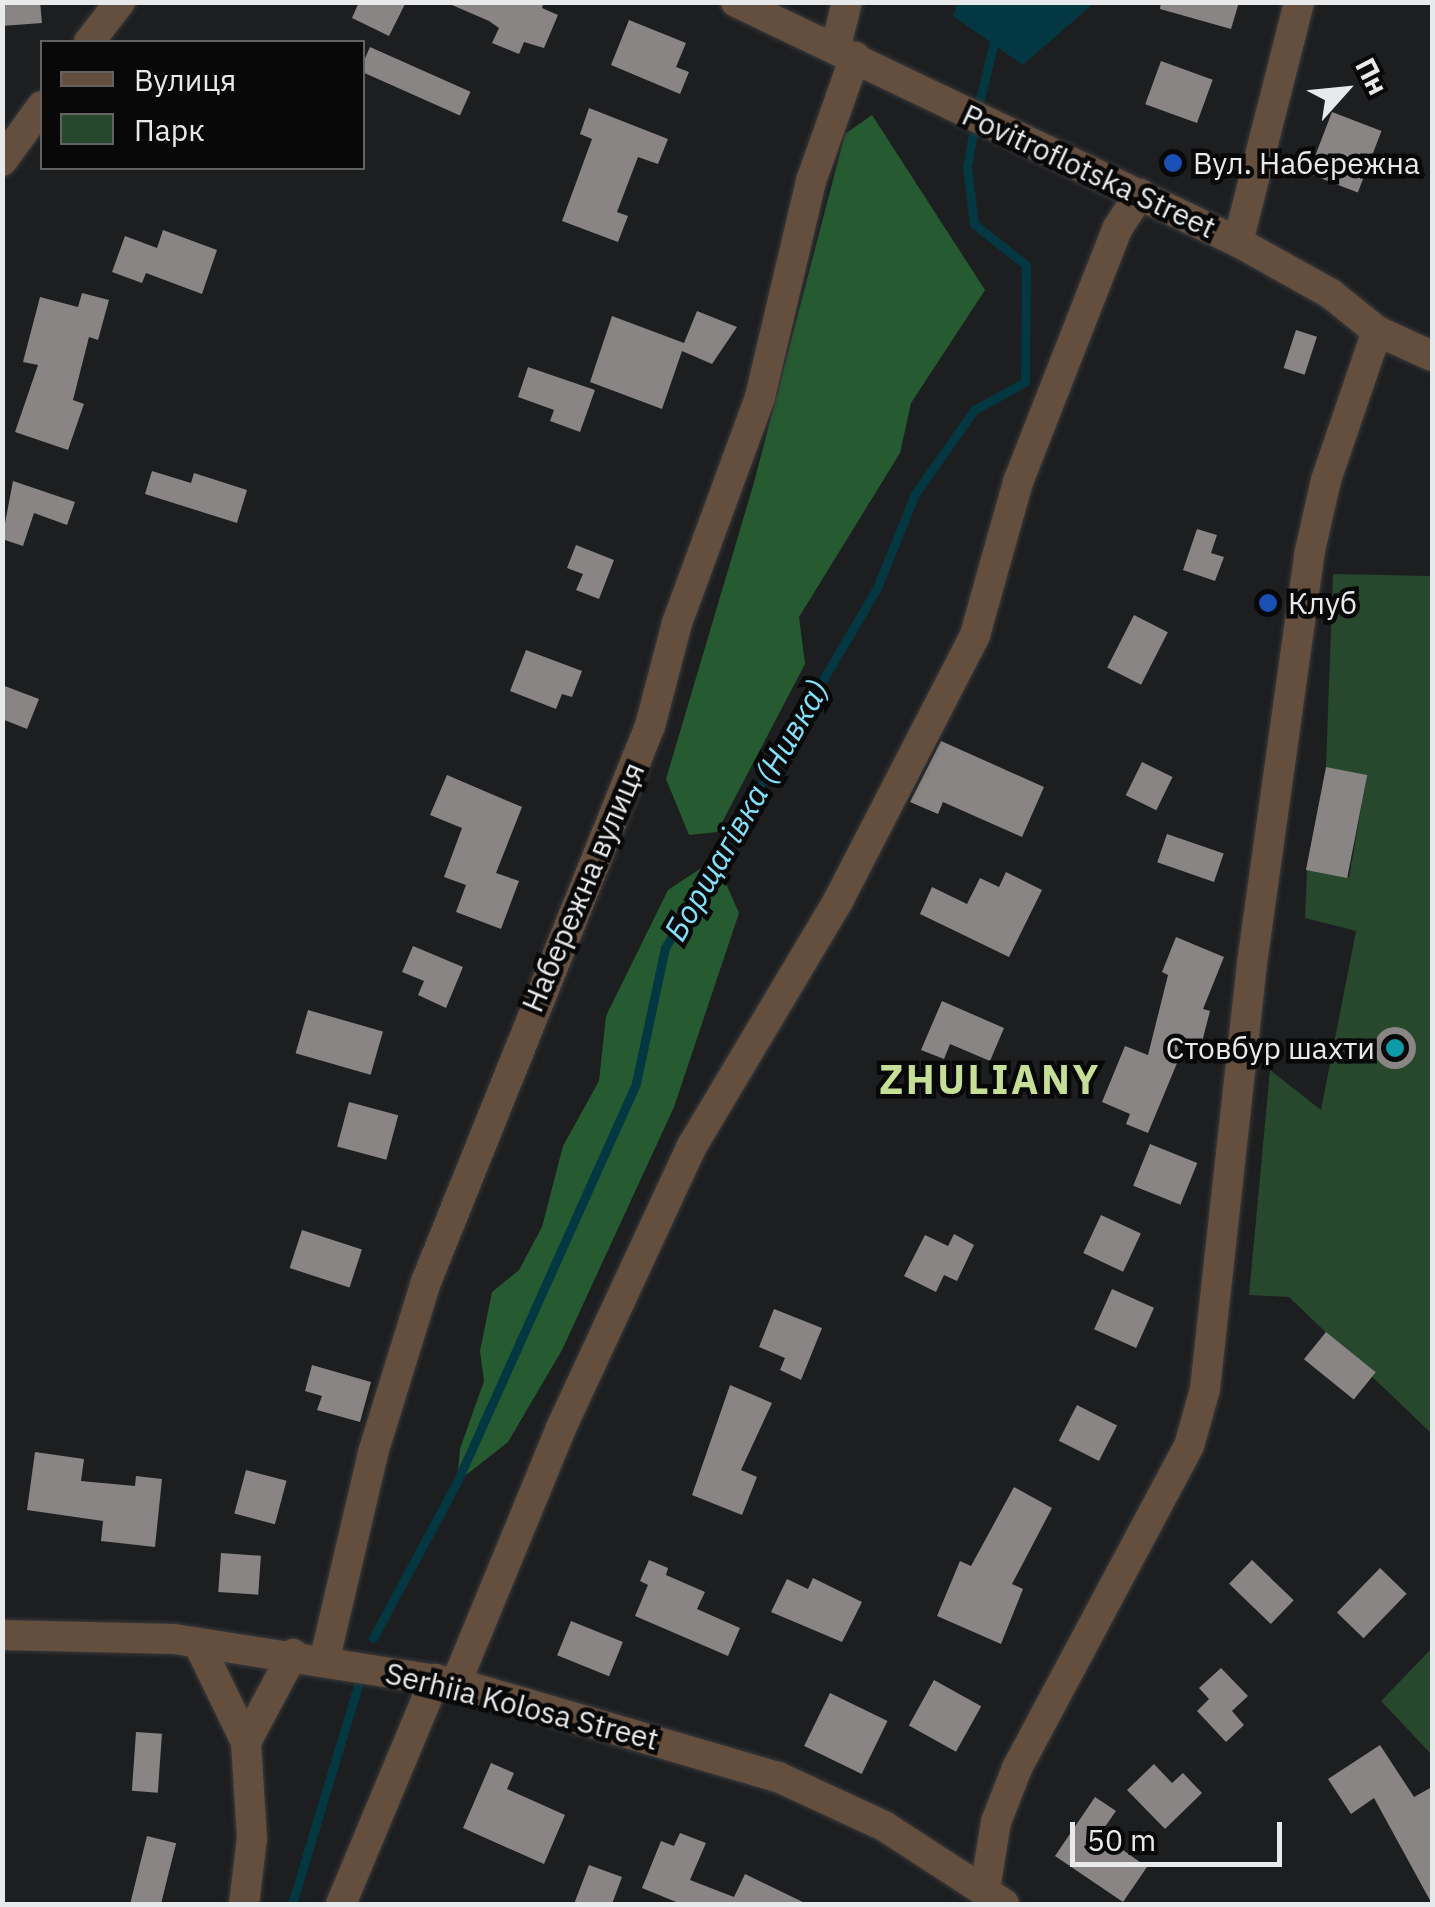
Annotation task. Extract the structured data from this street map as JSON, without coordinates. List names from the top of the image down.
{
  "streets": {
    "street": ["Povitroflotska Street", "Набережна вулиця", "Serhiia Kolosa Street"]
  },
  "crossings": [
    ["Povitroflotska Street", "Набережна вулиця"],
    ["Набережна вулиця", "Serhiia Kolosa Street"]
  ],
  "districts": ["ZHULIANY"],
  "water": ["Борщагівка (Нивка)"],
  "places": ["Вул. Набережна", "Клуб", "Cтовбур шахти"],
  "legend": ["Вулиця", "Парк"],
  "scale_bar": "50 m",
  "north": "top right"
}
